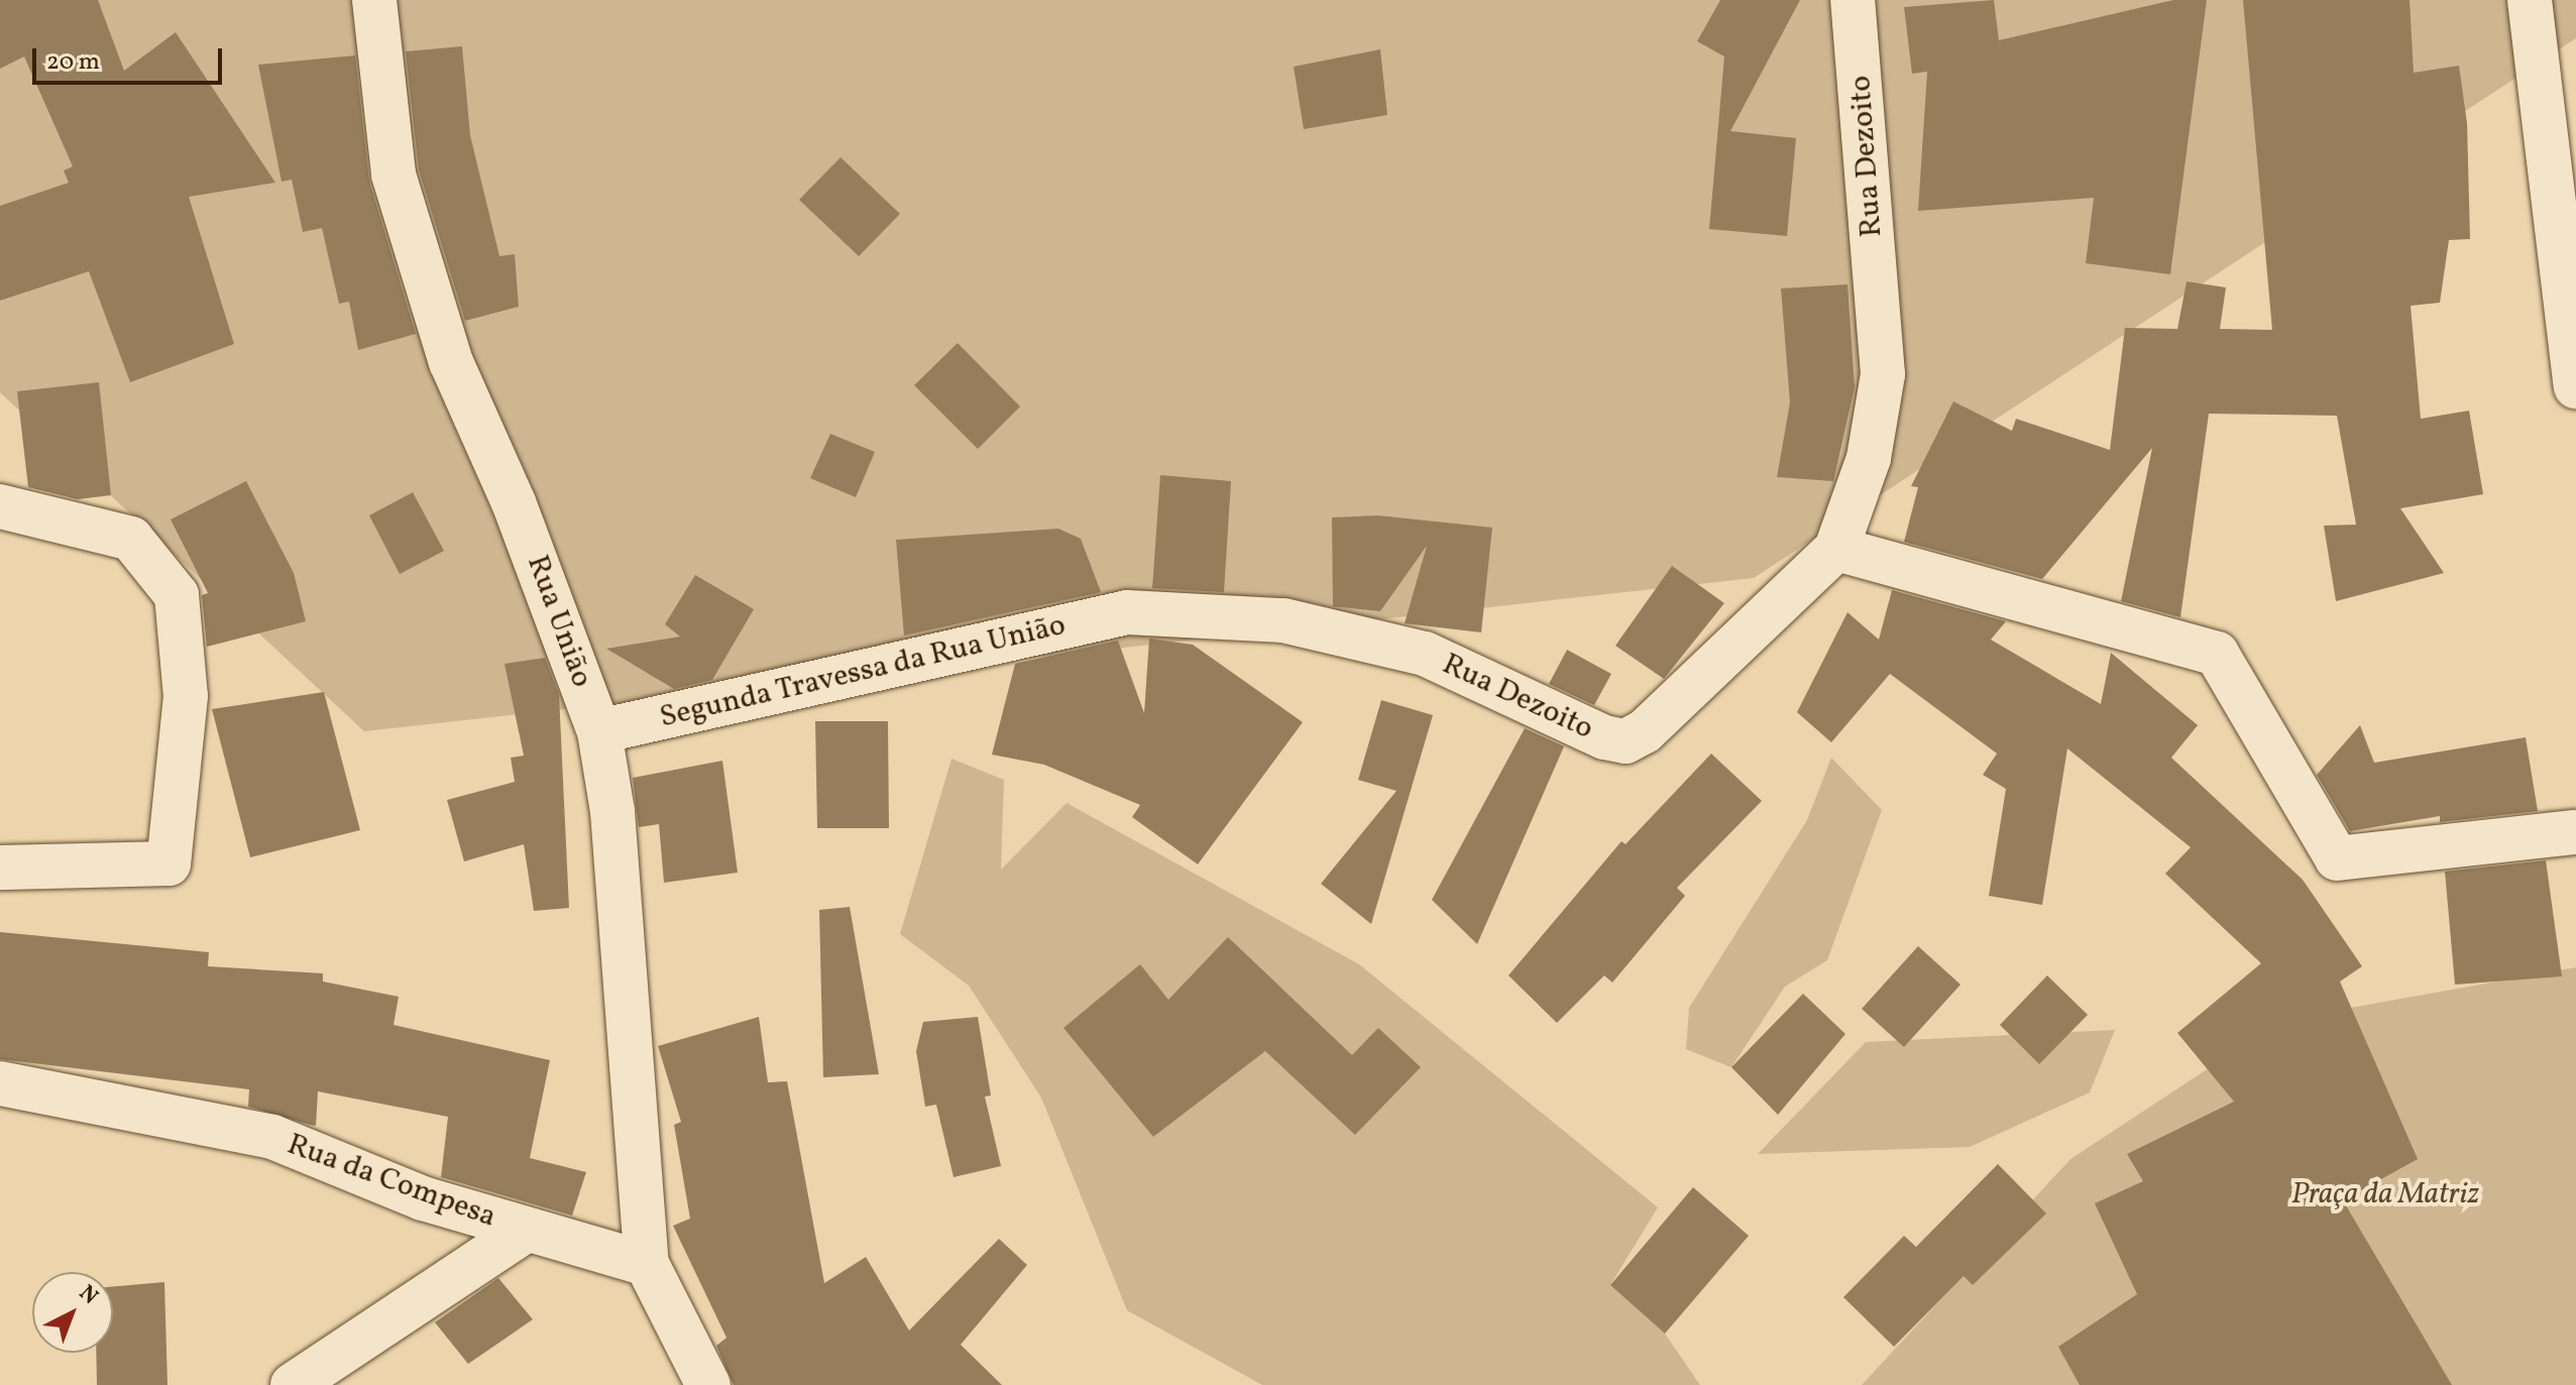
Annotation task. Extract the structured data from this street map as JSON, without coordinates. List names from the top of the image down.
{
  "streets": {
    "street": [
      "Rua Dezoito",
      "Rua União",
      "Segunda Travessa da Rua União",
      "Rua da Compesa"
    ]
  },
  "crossings": [
    ["Rua Dezoito", "Segunda Travessa da Rua União"],
    ["Rua União", "Segunda Travessa da Rua União"],
    ["Rua União", "Rua da Compesa"]
  ],
  "parks": ["Praça da Matriz"],
  "scale_bar": "20 m",
  "north": "top right"
}
